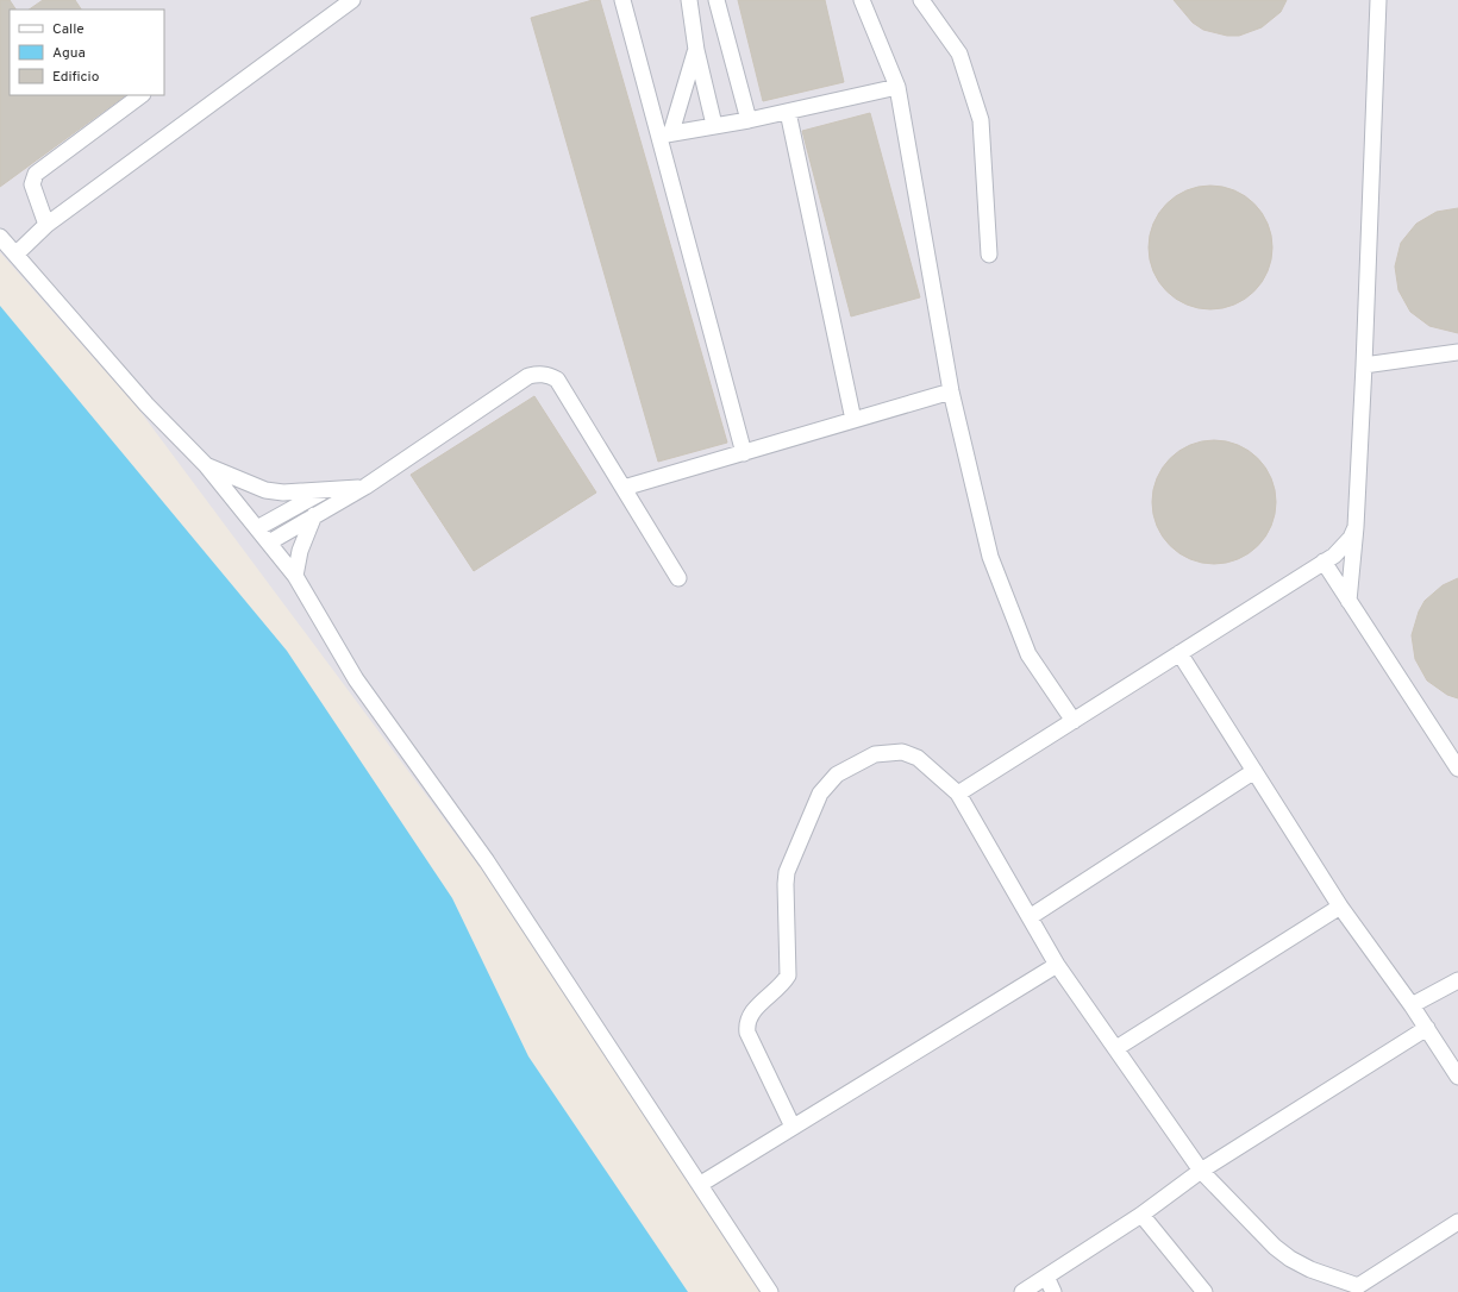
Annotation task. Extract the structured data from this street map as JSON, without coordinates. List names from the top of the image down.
{
  "legend": ["Calle", "Agua", "Edificio"]
}
